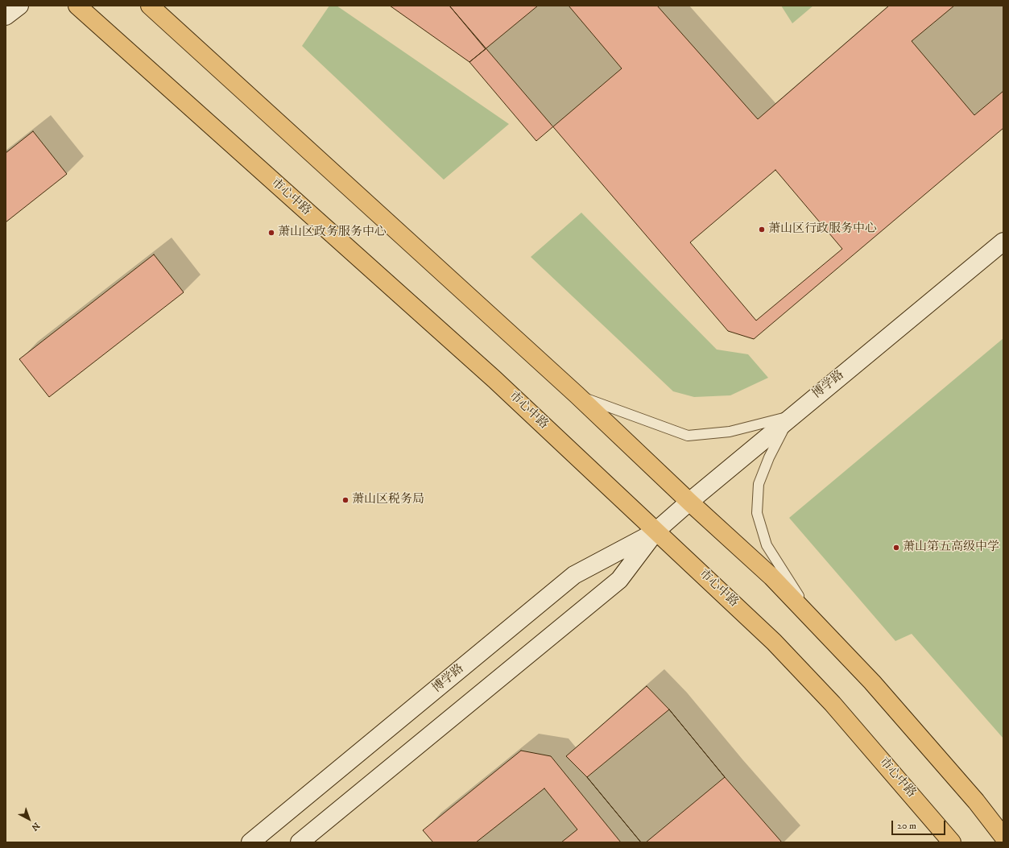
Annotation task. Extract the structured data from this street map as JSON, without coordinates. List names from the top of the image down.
{
  "streets": {
    "main road": ["市心中路"],
    "street": ["博学路"]
  },
  "crossings": [
    ["市心中路", "博学路"]
  ],
  "places": [
    "萧山区行政服务中心",
    "萧山区政务服务中心",
    "萧山区税务局",
    "萧山第五高级中学"
  ],
  "scale_bar": "20 m",
  "north": "bottom right"
}
